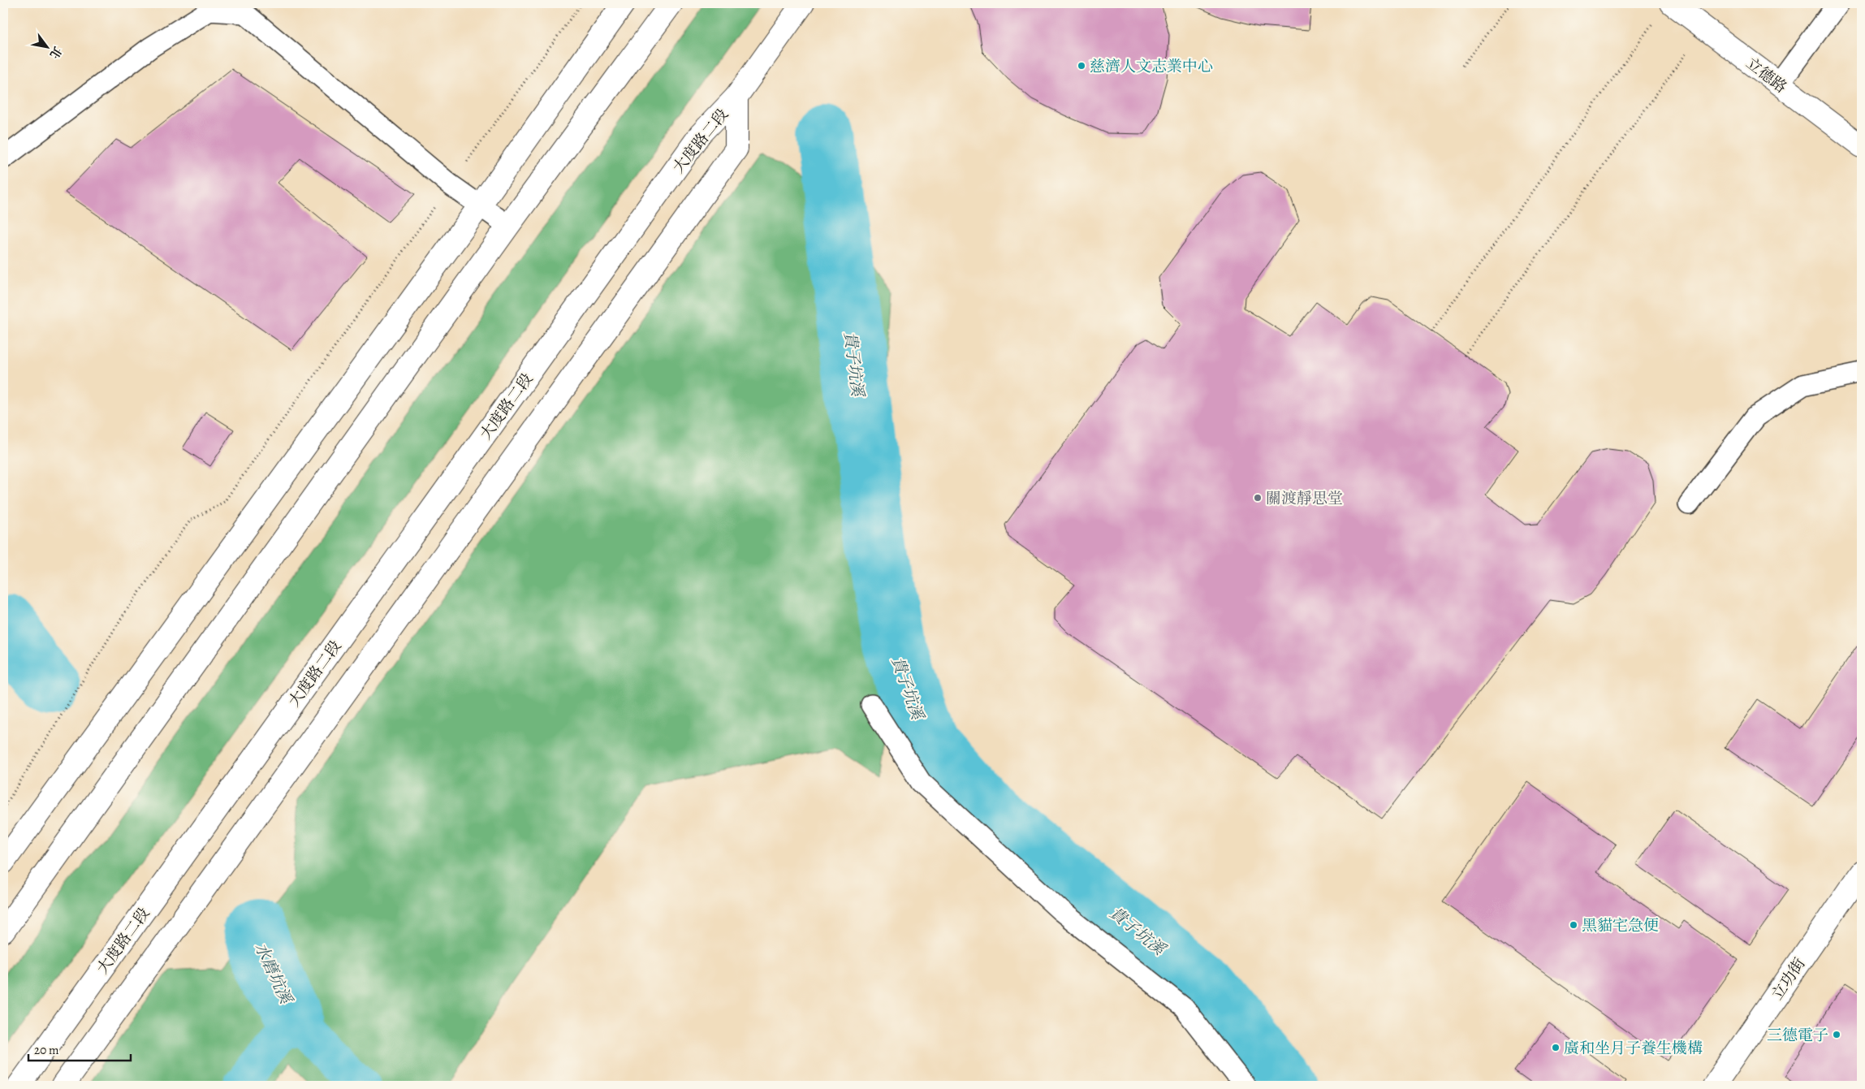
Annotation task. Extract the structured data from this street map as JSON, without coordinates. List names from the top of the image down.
{
  "streets": {
    "street": ["立德路", "大度路二段", "立功街"]
  },
  "water": ["貴子坑溪", "水磨坑溪"],
  "places": [
    "慈濟人文志業中心",
    "關渡靜思堂",
    "黑貓宅急便",
    "三德電子",
    "廣和坐月子養生機構"
  ],
  "scale_bar": "20 m",
  "north": "bottom right"
}
